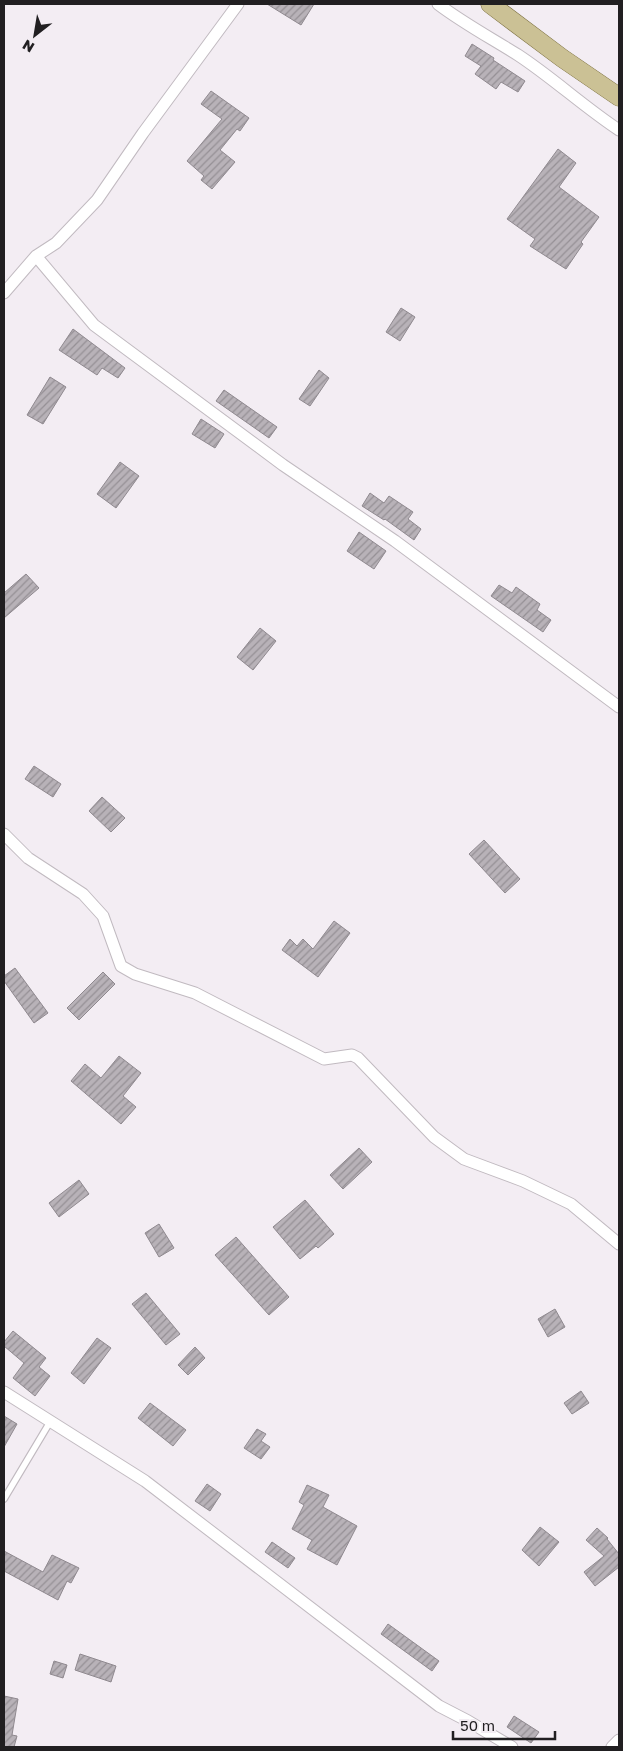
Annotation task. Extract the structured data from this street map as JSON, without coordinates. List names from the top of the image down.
{
  "scale_bar": "50 m",
  "north": "bottom left"
}
